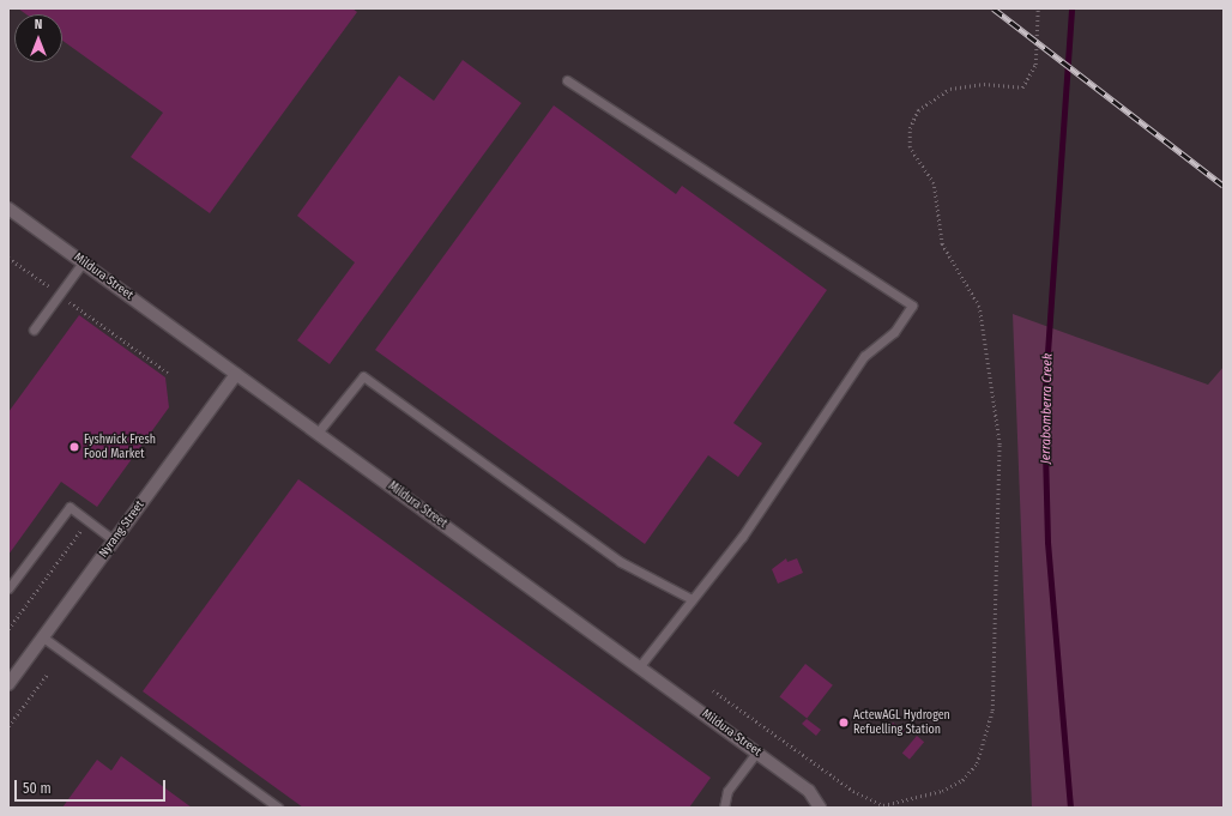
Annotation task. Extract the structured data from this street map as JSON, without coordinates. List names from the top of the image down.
{
  "streets": {
    "street": ["Mildura Street", "Nyrang Street"]
  },
  "crossings": [
    ["Mildura Street", "Nyrang Street"]
  ],
  "water": ["Jerrabomberra Creek"],
  "places": ["Fyshwick Fresh Food Market", "ActewAGL Hydrogen Refuelling Station"],
  "scale_bar": "50 m",
  "north": "top"
}
